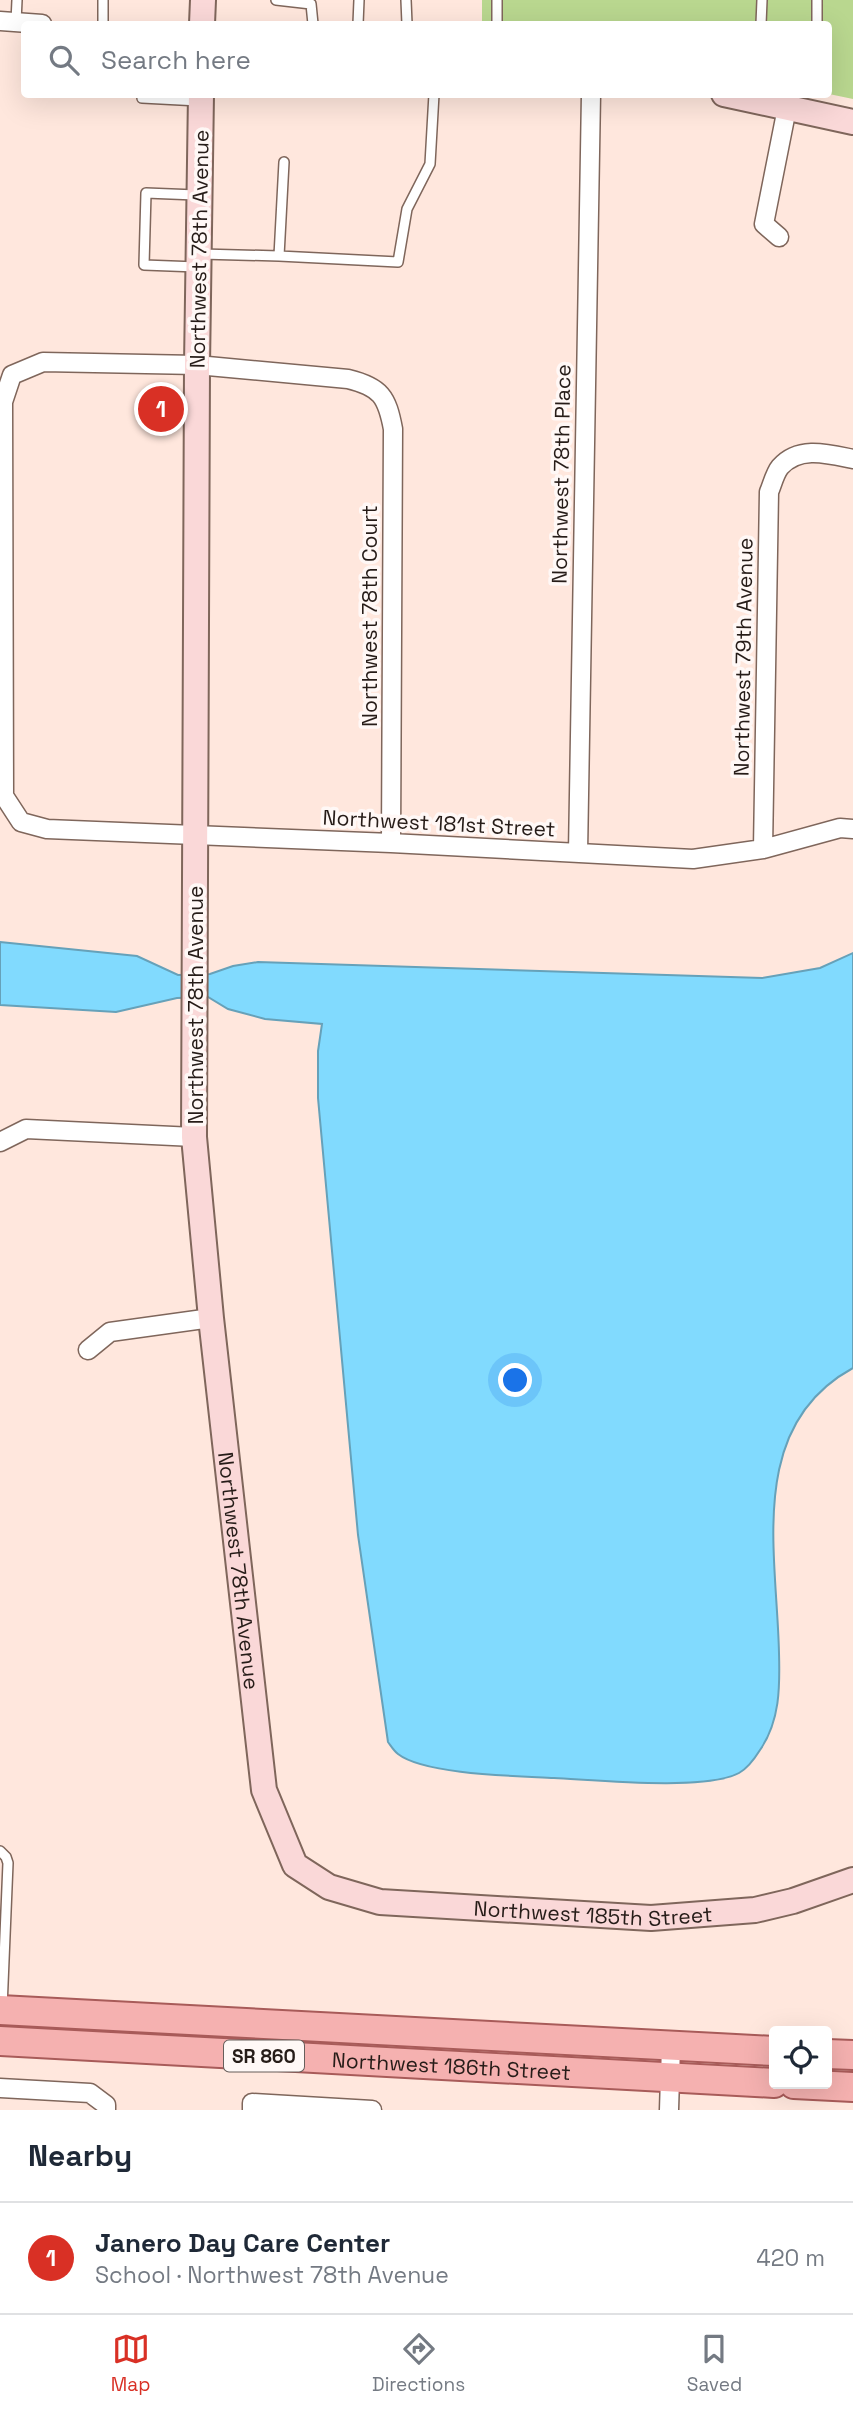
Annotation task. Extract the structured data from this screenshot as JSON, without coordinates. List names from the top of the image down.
{
  "streets": {
    "main road": ["SR 860", "Northwest 186th Street"],
    "street": [
      "Northwest 78th Avenue",
      "Northwest 78th Place",
      "Northwest 78th Court",
      "Northwest 79th Avenue",
      "Northwest 181st Street",
      "Northwest 185th Street"
    ]
  },
  "crossings": [
    ["Northwest 78th Avenue", "Northwest 78th Court"],
    ["Northwest 78th Avenue", "Northwest 181st Street"],
    ["Northwest 78th Avenue", "Northwest 185th Street"],
    ["Northwest 78th Place", "Northwest 181st Street"],
    ["Northwest 78th Court", "Northwest 181st Street"],
    ["Northwest 79th Avenue", "Northwest 181st Street"]
  ],
  "page": {
    "search": "Search here",
    "pins": "1",
    "heading": "Nearby",
    "list": [
      {
        "mark": "1",
        "name": "Janero Day Care Center",
        "note": "School · Northwest 78th Avenue",
        "value": "420 m"
      }
    ],
    "nav": ["Map", "Directions", "Saved"]
  }
}
